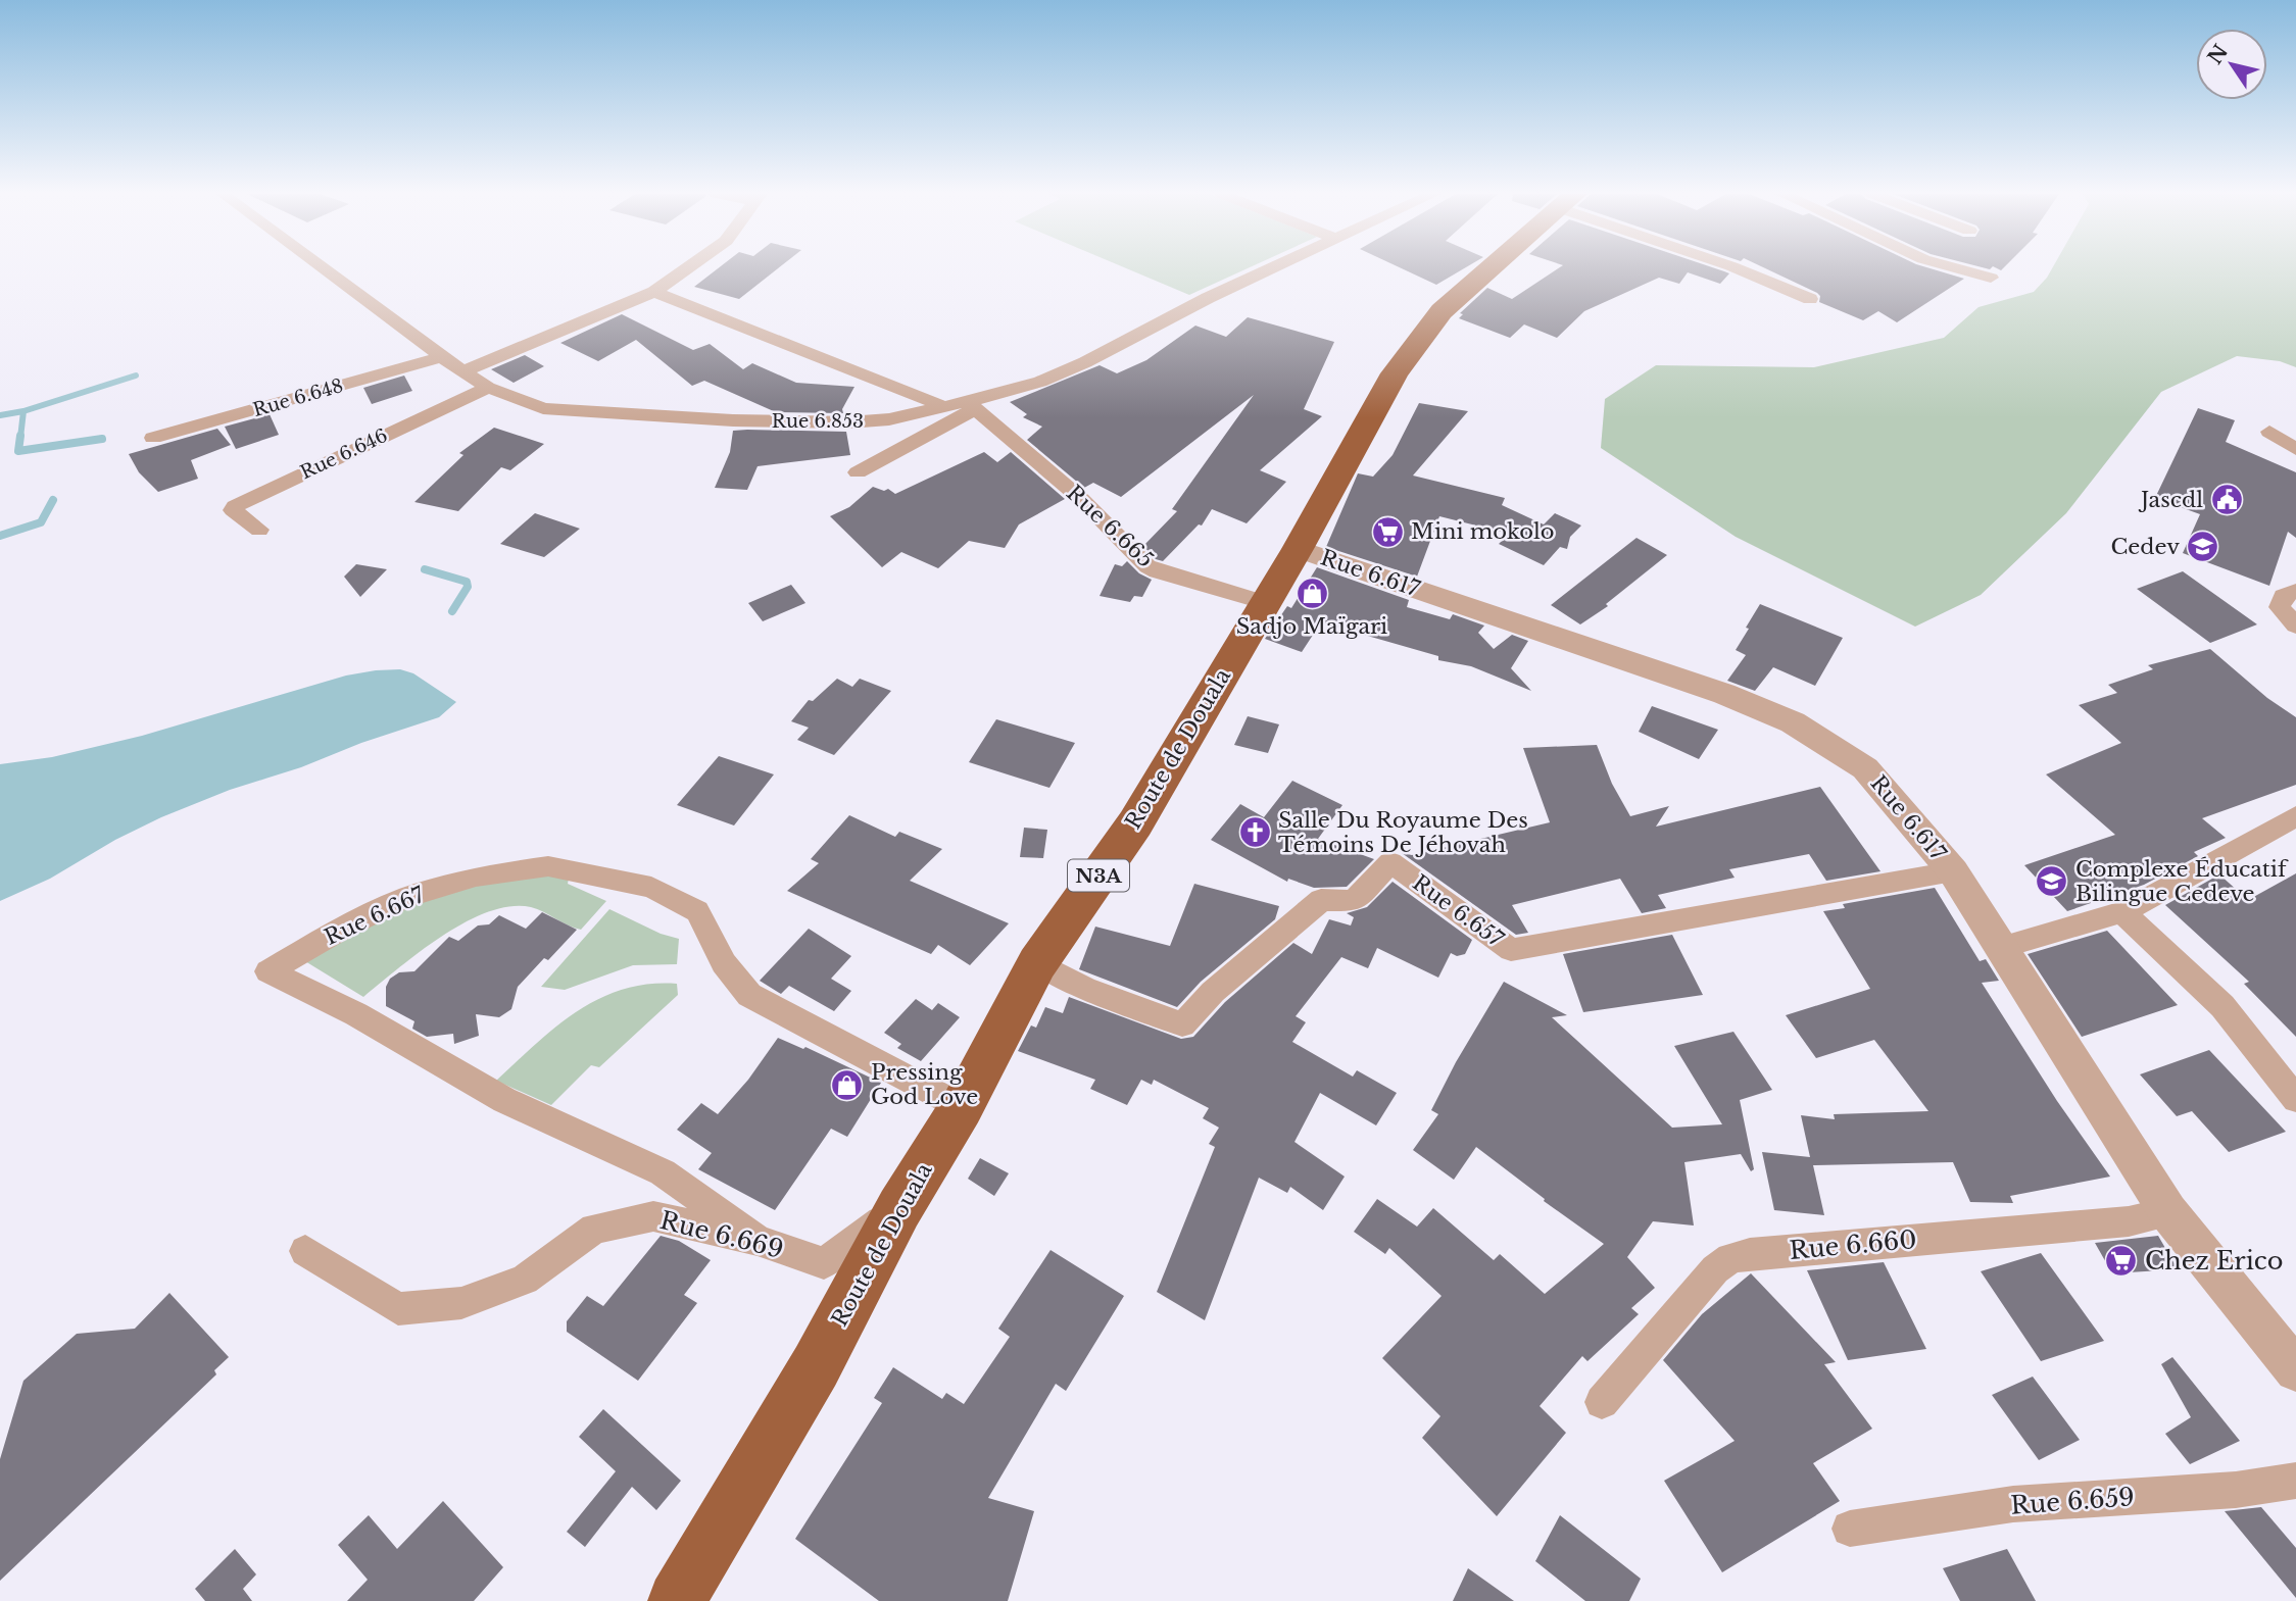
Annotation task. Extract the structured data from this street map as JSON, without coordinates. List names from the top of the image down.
{
  "streets": {
    "highway": ["Route de Douala", "N3A"],
    "street": [
      "Rue 6.648",
      "Rue 6.853",
      "Rue 6.646",
      "Rue 6.665",
      "Rue 6.617",
      "Rue 6.657",
      "Rue 6.667",
      "Rue 6.669",
      "Rue 6.660",
      "Rue 6.659"
    ]
  },
  "crossings": [
    ["Rue 6.648", "Rue 6.853"],
    ["Rue 6.853", "Rue 6.646"],
    ["Rue 6.853", "Rue 6.665"],
    ["Rue 6.665", "Route de Douala"],
    ["Rue 6.617", "Route de Douala"],
    ["Rue 6.617", "Rue 6.657"],
    ["Rue 6.617", "Rue 6.660"],
    ["Route de Douala", "Rue 6.657"],
    ["Route de Douala", "Rue 6.667"],
    ["Route de Douala", "Rue 6.669"],
    ["Rue 6.667", "Rue 6.669"]
  ],
  "places": {
    "public building": ["Jascdl"],
    "supermarket": ["Mini mokolo", "Chez Erico"],
    "school or university": ["Cedev", "Complexe Éducatif Bilingue Cedeve"],
    "shop": ["Sadjo Maïgari", "Pressing God Love"],
    "church": ["Salle Du Royaume Des Témoins De Jéhovah"]
  },
  "north": "top left"
}
